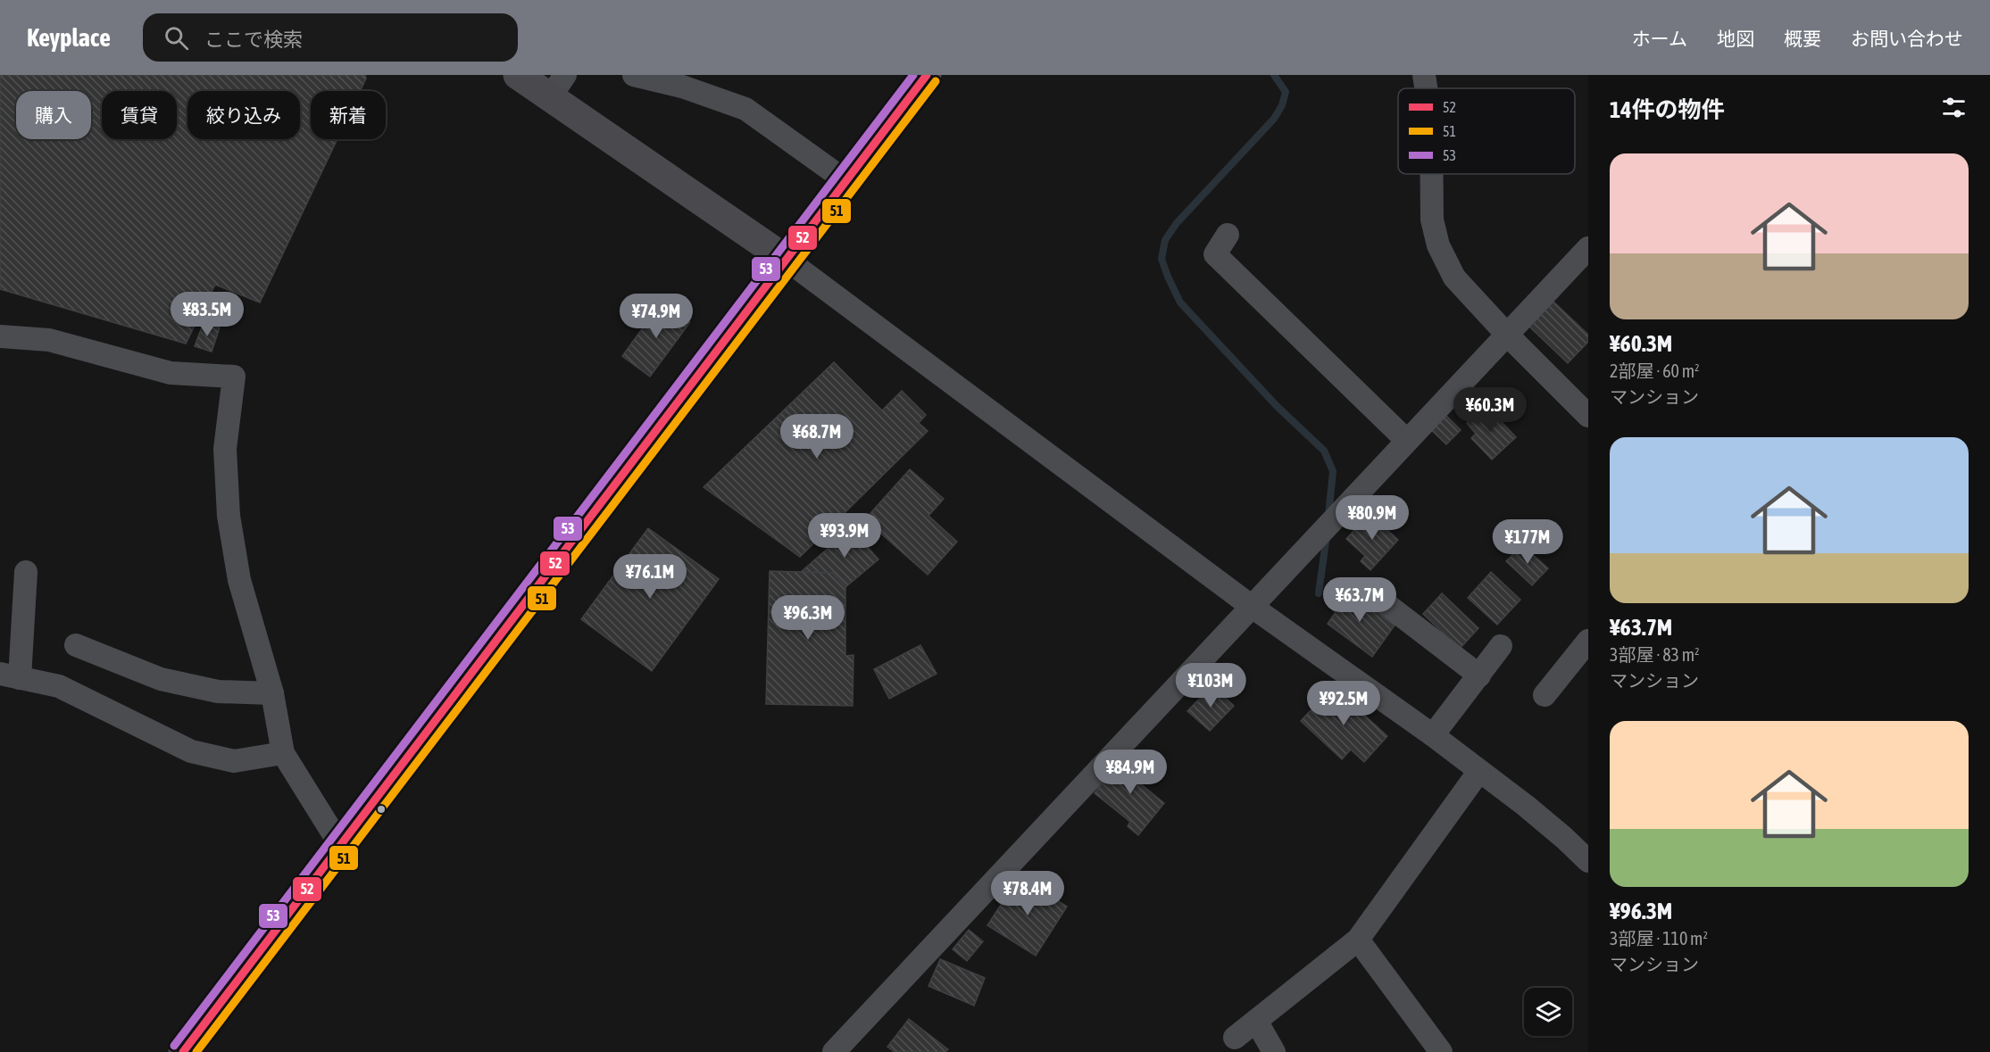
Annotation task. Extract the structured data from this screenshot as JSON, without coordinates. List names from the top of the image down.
{
  "lines": ["transit line 52", "transit line 53", "transit line 51"],
  "legend": ["52", "51", "53"],
  "page": {
    "header": "Keyplace",
    "search": "ここで検索",
    "nav": [
      "ホーム",
      "地図",
      "概要",
      "お問い合わせ"
    ],
    "heading": "14件の物件",
    "chip": [
      "購入",
      "賃貸",
      "絞り込み",
      "新着"
    ],
    "list": [
      {
        "name": "¥60.3M",
        "note": "2部屋 · 60 m² · マンション"
      },
      {
        "name": "¥63.7M",
        "note": "3部屋 · 83 m² · マンション"
      },
      {
        "name": "¥96.3M",
        "note": "3部屋 · 110 m² · マンション"
      }
    ],
    "price": [
      "¥83.5M",
      "¥74.9M",
      "¥60.3M",
      "¥68.7M",
      "¥80.9M",
      "¥93.9M",
      "¥177M",
      "¥76.1M",
      "¥63.7M",
      "¥96.3M",
      "¥103M",
      "¥92.5M",
      "¥84.9M",
      "¥78.4M"
    ]
  }
}
